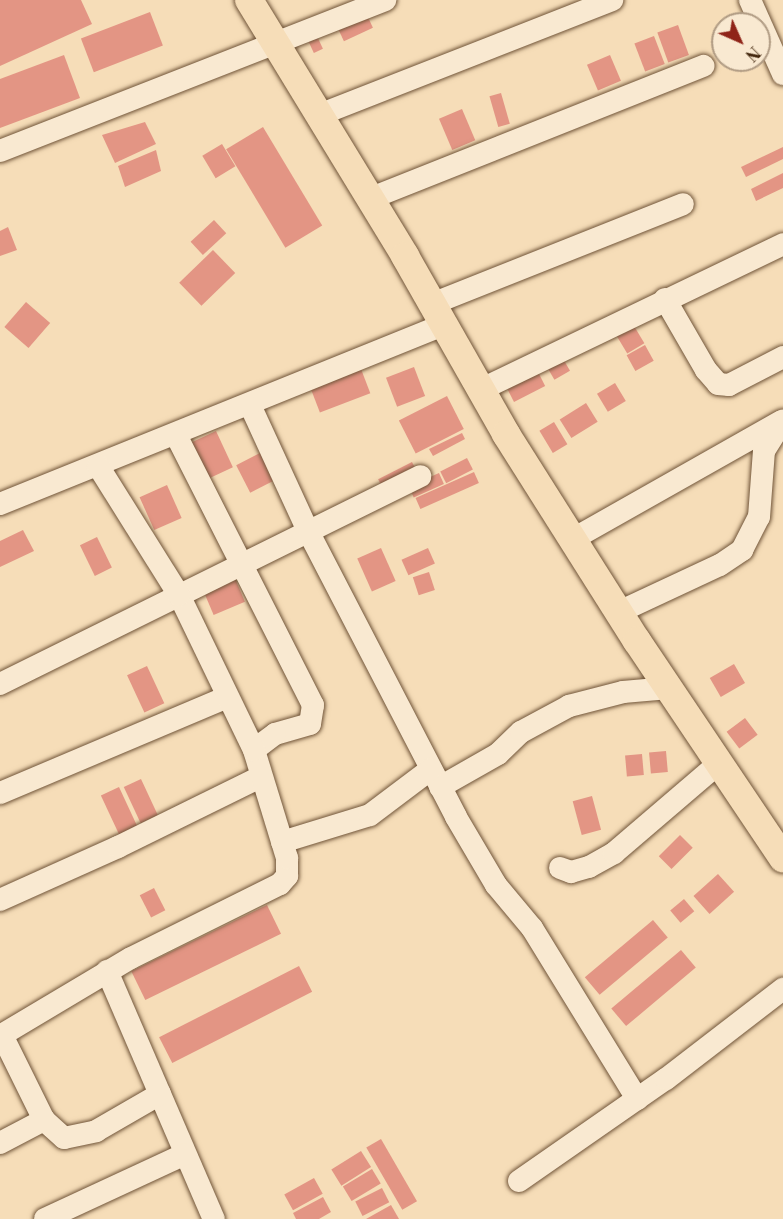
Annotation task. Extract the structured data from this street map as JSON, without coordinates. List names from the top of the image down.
{
  "north": "bottom right"
}
